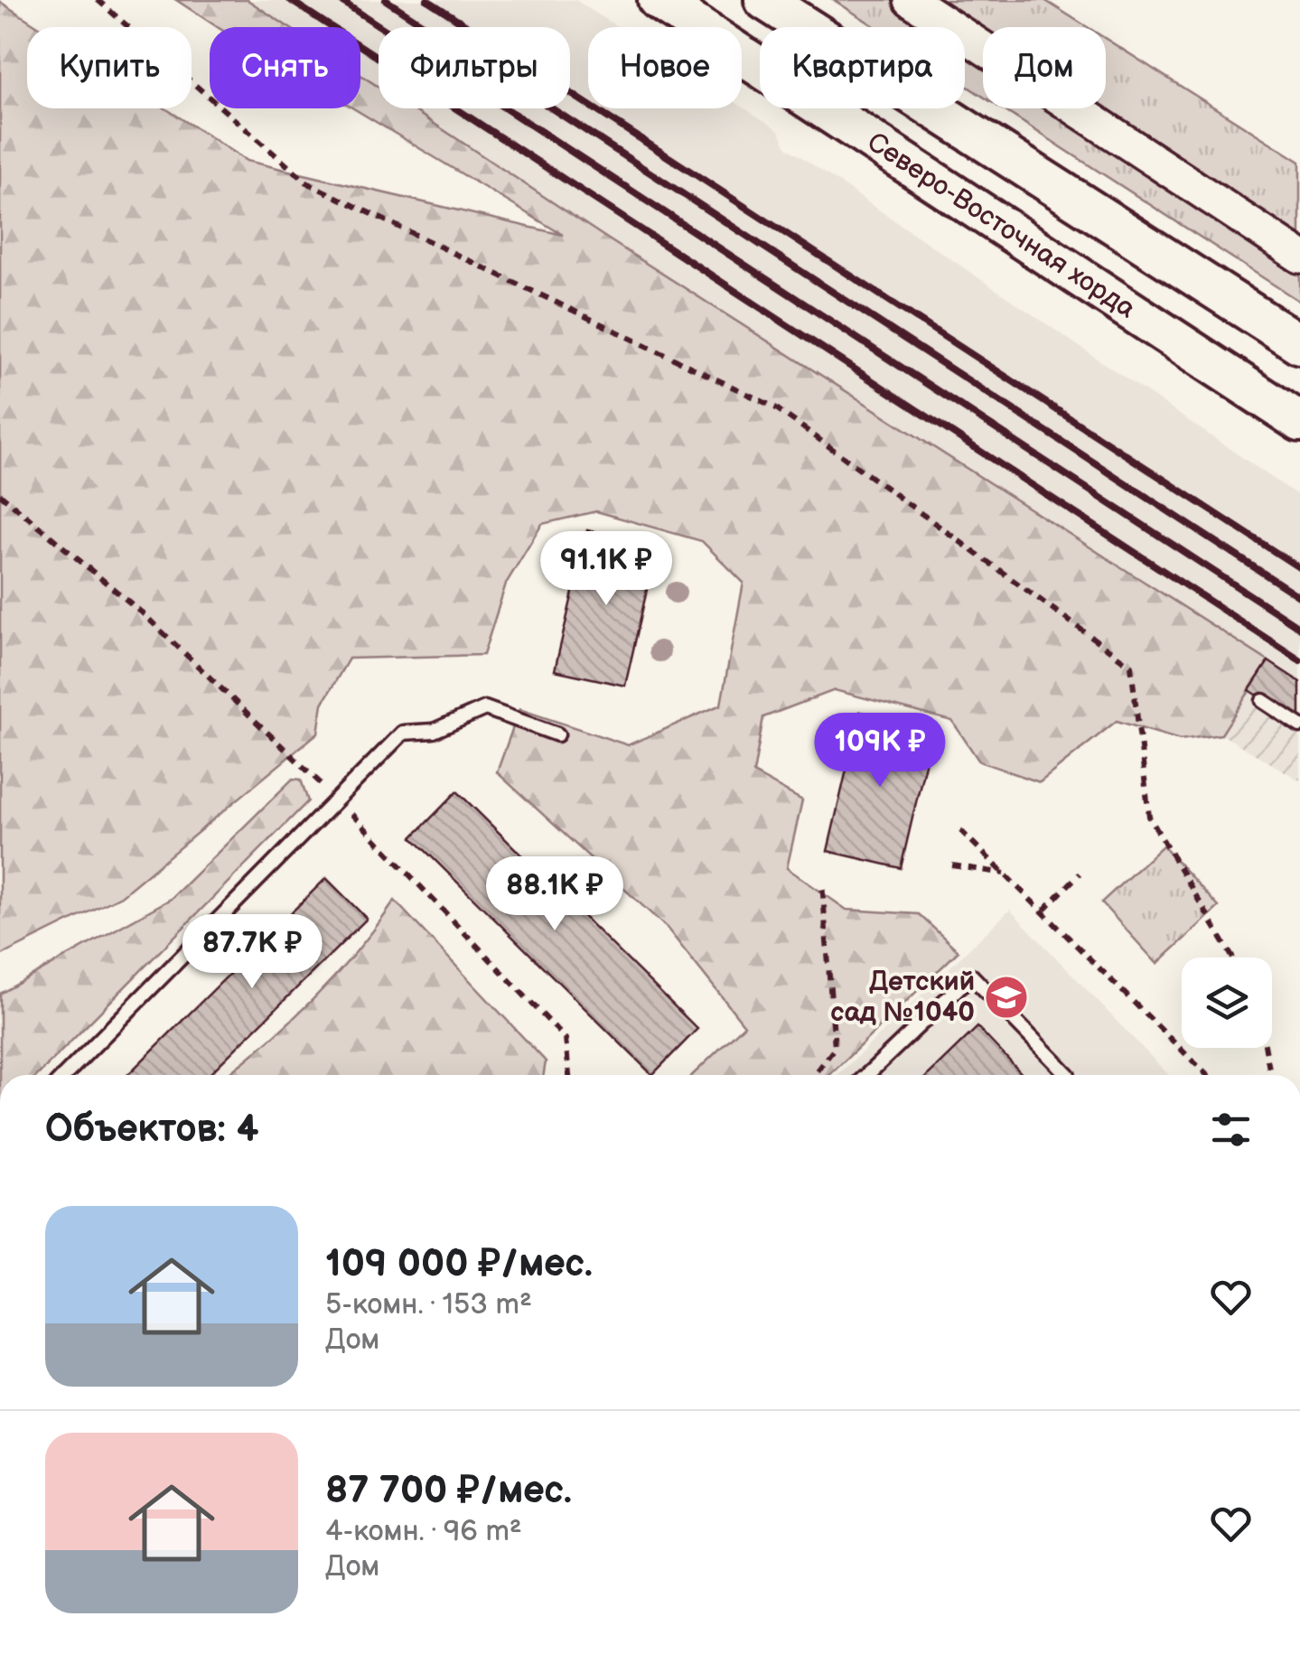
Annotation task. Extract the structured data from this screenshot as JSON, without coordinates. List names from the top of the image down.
{
  "streets": {
    "main road": ["Северо-Восточная хорда"]
  },
  "places": {
    "school or university": ["Детский сад №1040"]
  },
  "page": {
    "chip": [
      "Купить",
      "Снять",
      "Фильтры",
      "Новое",
      "Квартира",
      "Дом"
    ],
    "price": [
      "91.1K ₽",
      "109K ₽",
      "88.1K ₽",
      "87.7K ₽"
    ],
    "heading": "Объектов: 4",
    "list": [
      {
        "name": "109 000 ₽/мес.",
        "note": "5-комн. · 153 m² · Дом"
      },
      {
        "name": "87 700 ₽/мес.",
        "note": "4-комн. · 96 m² · Дом"
      }
    ]
  }
}
